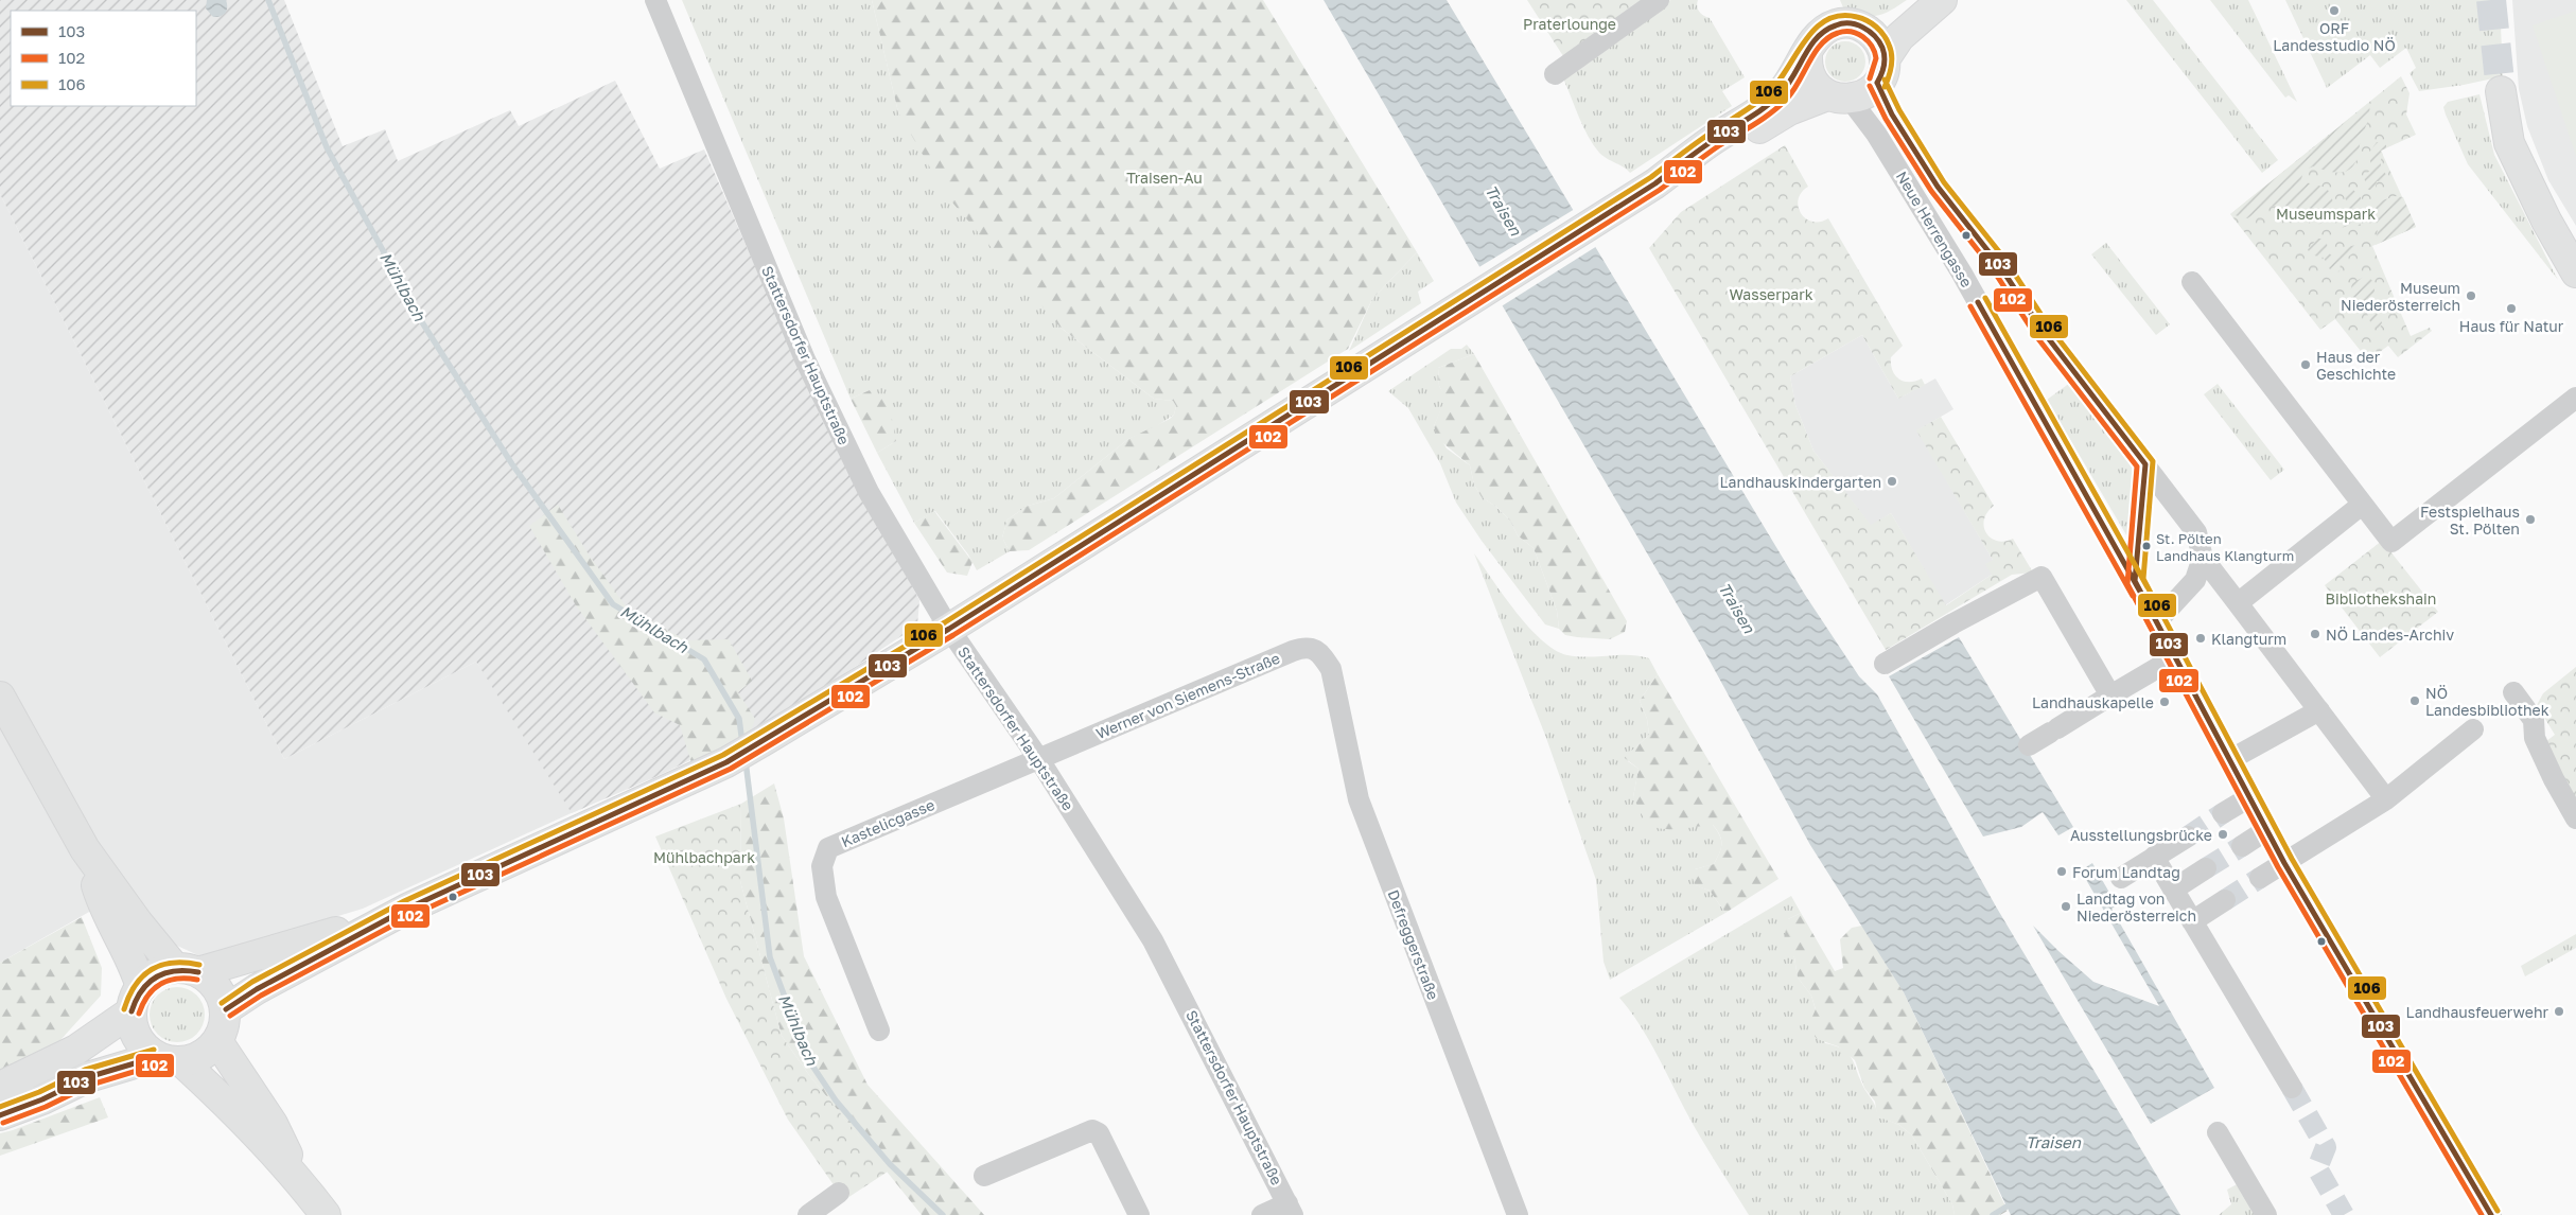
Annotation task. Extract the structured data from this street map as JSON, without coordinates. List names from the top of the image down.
{
  "streets": {
    "street": [
      "Neue Herrengasse",
      "Stattersdorfer Hauptstraße",
      "Werner von Siemens-Straße",
      "Kastelicgasse",
      "Defreggerstraße"
    ]
  },
  "crossings": [
    ["Stattersdorfer Hauptstraße", "Werner von Siemens-Straße"],
    ["Stattersdorfer Hauptstraße", "Kastelicgasse"],
    ["Werner von Siemens-Straße", "Kastelicgasse"],
    ["Werner von Siemens-Straße", "Defreggerstraße"]
  ],
  "water": ["Traisen", "Mühlbach"],
  "parks": [
    "Praterlounge",
    "Traisen-Au",
    "Museumspark",
    "Wasserpark",
    "Bibliothekshain",
    "Mühlbachpark"
  ],
  "places": [
    "ORF Landesstudio NÖ",
    "Museum Niederösterreich",
    "Haus für Natur",
    "Haus der Geschichte",
    "Landhauskindergarten",
    "Festspielhaus St. Pölten",
    "St. Pölten Landhaus Klangturm",
    "NÖ Landes-Archiv",
    "Klangturm",
    "NÖ Landesbibliothek",
    "Landhauskapelle",
    "Ausstellungsbrücke",
    "Forum Landtag",
    "Landtag von Niederösterreich",
    "Landhausfeuerwehr"
  ],
  "lines": ["transit line 106", "transit line 103", "transit line 102"],
  "legend": ["103", "102", "106"]
}
